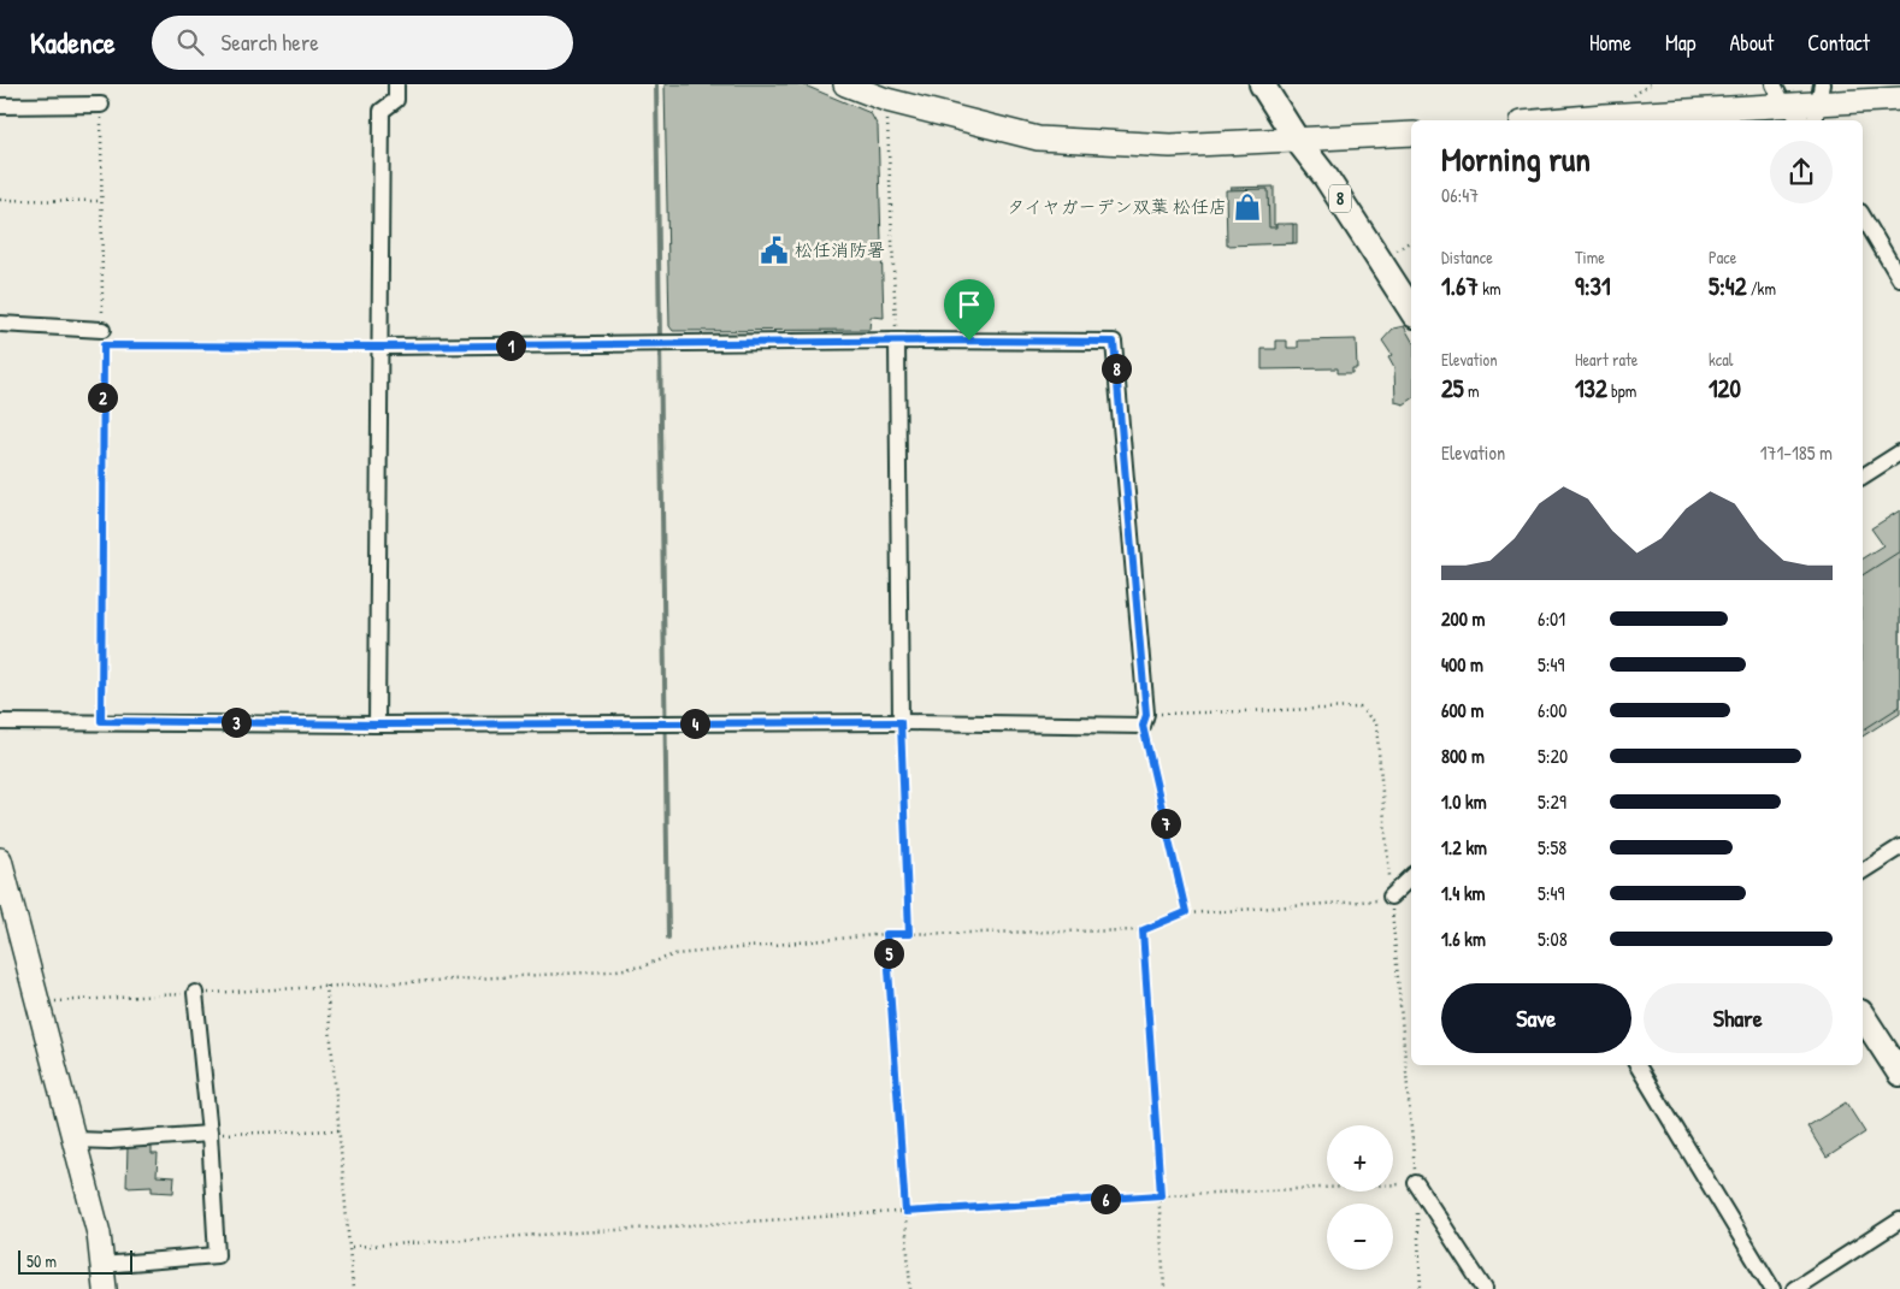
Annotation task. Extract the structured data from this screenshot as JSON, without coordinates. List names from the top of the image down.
{
  "streets": {
    "main road": ["8"]
  },
  "places": {
    "shop": ["タイヤガーデン双葉 松任店"],
    "public building": ["松任消防署"]
  },
  "scale_bar": "50 m",
  "page": {
    "header": "Kadence",
    "search": "Search here",
    "nav": [
      "Home",
      "Map",
      "About",
      "Contact"
    ],
    "heading": ["Morning run", "06:47"],
    "stats": [
      ["Distance", "1.67 km"],
      ["Time", "9:31"],
      ["Pace", "5:42 /km"],
      ["Elevation", "25 m"],
      ["Heart rate", "132 bpm"],
      ["kcal", "120"]
    ],
    "pins": [
      "1",
      "8",
      "2",
      "3",
      "4",
      "7",
      "5",
      "6"
    ],
    "chart": ["Elevation", "171–185 m"],
    "list": [
      {
        "name": "200 m",
        "note": "6:01"
      },
      {
        "name": "400 m",
        "note": "5:49"
      },
      {
        "name": "600 m",
        "note": "6:00"
      },
      {
        "name": "800 m",
        "note": "5:20"
      },
      {
        "name": "1.0 km",
        "note": "5:29"
      },
      {
        "name": "1.2 km",
        "note": "5:58"
      },
      {
        "name": "1.4 km",
        "note": "5:49"
      },
      {
        "name": "1.6 km",
        "note": "5:08"
      }
    ],
    "buttons": ["Save", "Share"],
    "map_buttons": ["+", "−"],
    "scale": "50 m"
  }
}
